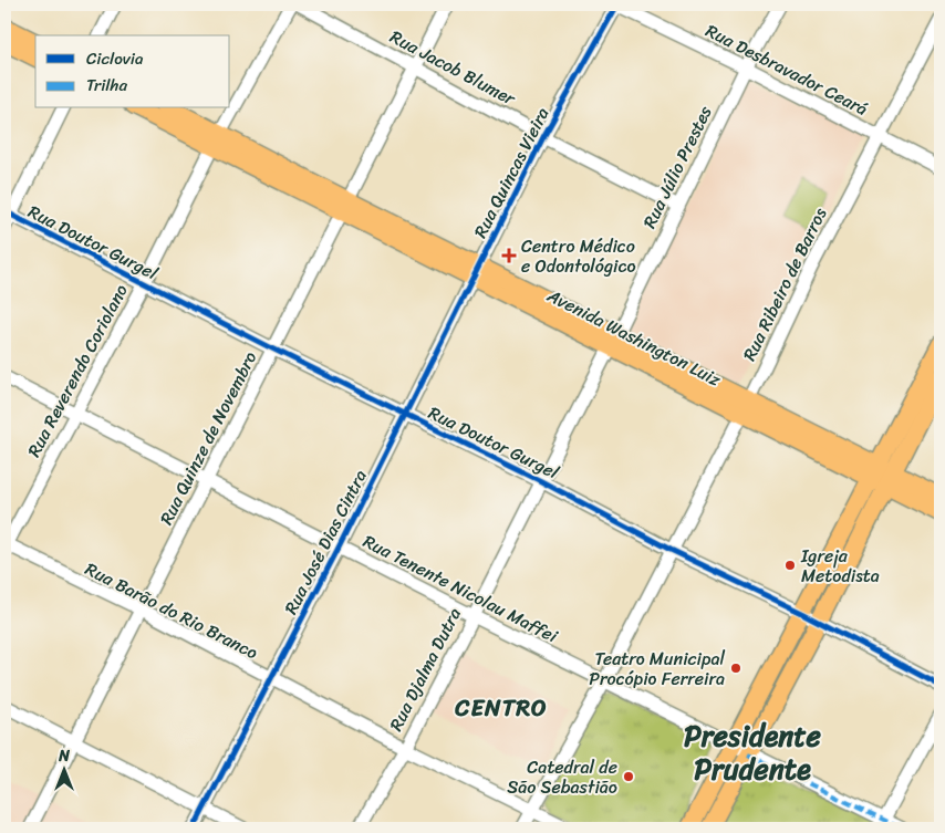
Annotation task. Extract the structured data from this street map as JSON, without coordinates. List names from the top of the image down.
{
  "streets": {
    "main road": ["Avenida Washington Luiz"],
    "street": [
      "Rua Jacob Blumer",
      "Rua Desbravador Ceará",
      "Rua Júlio Prestes",
      "Rua Quincas Vieira",
      "Rua Doutor Gurgel",
      "Rua Ribeiro de Barros",
      "Rua Reverendo Coriolano",
      "Rua Quinze de Novembro",
      "Rua José Dias Cintra",
      "Rua Tenente Nicolau Maffei",
      "Rua Barão do Rio Branco",
      "Rua Djalma Dutra"
    ]
  },
  "crossings": [
    ["Rua Jacob Blumer", "Rua Júlio Prestes"],
    ["Rua Jacob Blumer", "Rua Quincas Vieira"],
    ["Rua Jacob Blumer", "Rua Quinze de Novembro"],
    ["Rua Desbravador Ceará", "Rua Júlio Prestes"],
    ["Rua Desbravador Ceará", "Rua Quincas Vieira"],
    ["Rua Desbravador Ceará", "Rua Ribeiro de Barros"],
    ["Rua Júlio Prestes", "Avenida Washington Luiz"],
    ["Rua Júlio Prestes", "Rua Djalma Dutra"],
    ["Rua Quincas Vieira", "Avenida Washington Luiz"],
    ["Rua Quincas Vieira", "Rua José Dias Cintra"],
    ["Rua Doutor Gurgel", "Rua Ribeiro de Barros"],
    ["Rua Doutor Gurgel", "Rua Reverendo Coriolano"],
    ["Rua Doutor Gurgel", "Rua Quinze de Novembro"],
    ["Rua Doutor Gurgel", "Rua José Dias Cintra"],
    ["Rua Doutor Gurgel", "Rua Djalma Dutra"],
    ["Rua Ribeiro de Barros", "Avenida Washington Luiz"],
    ["Rua Ribeiro de Barros", "Rua Tenente Nicolau Maffei"],
    ["Rua Ribeiro de Barros", "Rua Barão do Rio Branco"],
    ["Avenida Washington Luiz", "Rua Reverendo Coriolano"],
    ["Avenida Washington Luiz", "Rua Quinze de Novembro"],
    ["Avenida Washington Luiz", "Rua José Dias Cintra"],
    ["Avenida Washington Luiz", "Rua Djalma Dutra"],
    ["Rua Reverendo Coriolano", "Rua Tenente Nicolau Maffei"],
    ["Rua Reverendo Coriolano", "Rua Barão do Rio Branco"],
    ["Rua Quinze de Novembro", "Rua Tenente Nicolau Maffei"],
    ["Rua Quinze de Novembro", "Rua Barão do Rio Branco"],
    ["Rua José Dias Cintra", "Rua Tenente Nicolau Maffei"],
    ["Rua José Dias Cintra", "Rua Barão do Rio Branco"],
    ["Rua Tenente Nicolau Maffei", "Rua Djalma Dutra"],
    ["Rua Barão do Rio Branco", "Rua Djalma Dutra"]
  ],
  "districts": ["CENTRO", "Presidente Prudente"],
  "places": {
    "health": ["Centro Médico e Odontológico"],
    "other": ["Igreja Metodista", "Teatro Municipal Procópio Ferreira", "Catedral de São Sebastião"]
  },
  "legend": ["Ciclovia", "Trilha"],
  "north": "top"
}
